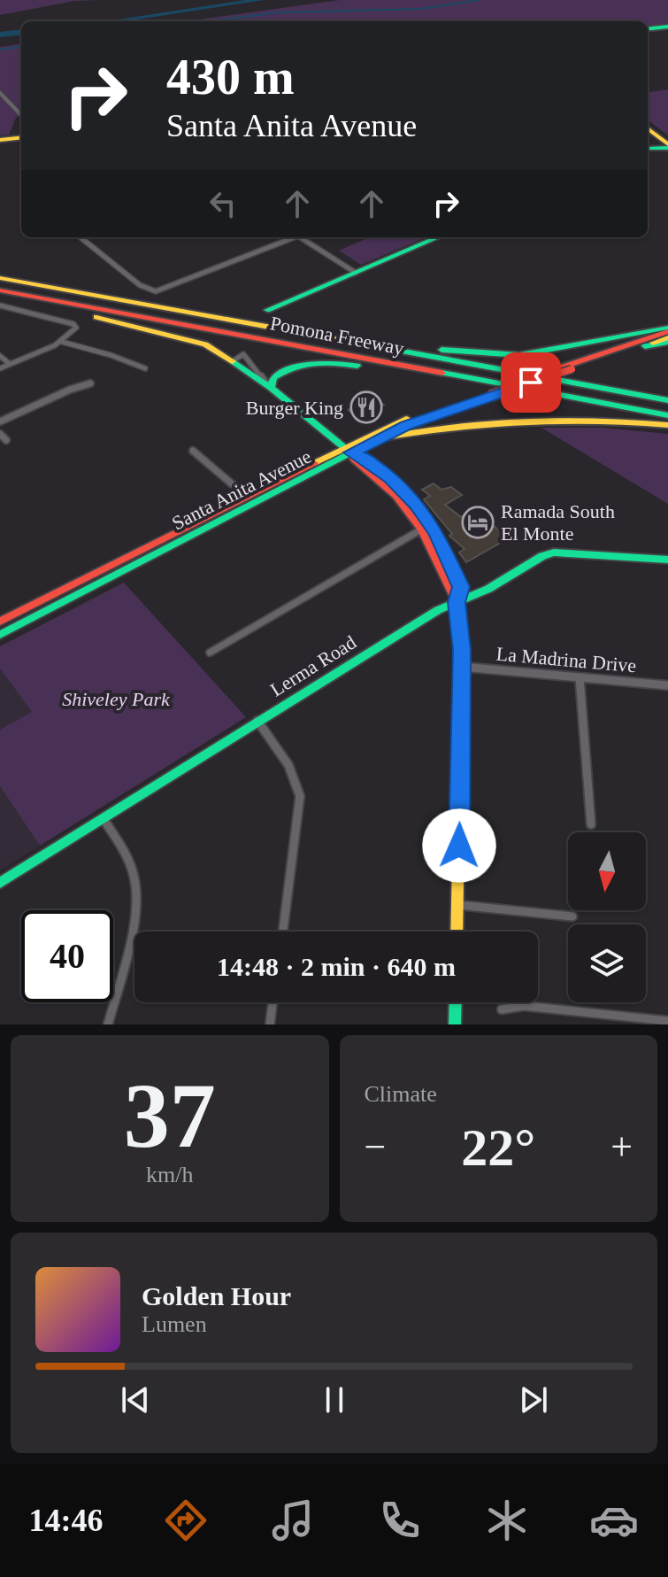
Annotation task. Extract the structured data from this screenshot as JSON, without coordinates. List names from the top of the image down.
{
  "streets": {
    "main road": ["Pomona Freeway", "Santa Anita Avenue", "Lerma Road"],
    "street": ["La Madrina Drive"]
  },
  "parks": ["Shiveley Park"],
  "places": {
    "restaurant": ["Burger King"],
    "hotel": ["Ramada South El Monte"]
  },
  "north": "bottom",
  "page": {
    "turn": ["430 m", "Santa Anita Avenue"],
    "limit": "40",
    "trip": "14:48 · 2 min · 640 m",
    "tile": [
      ["37", "km/h"],
      "Climate"
    ],
    "heat": ["−", "22°", "+"],
    "song": ["Golden Hour", "Lumen"],
    "tabs": "14:46"
  }
}
